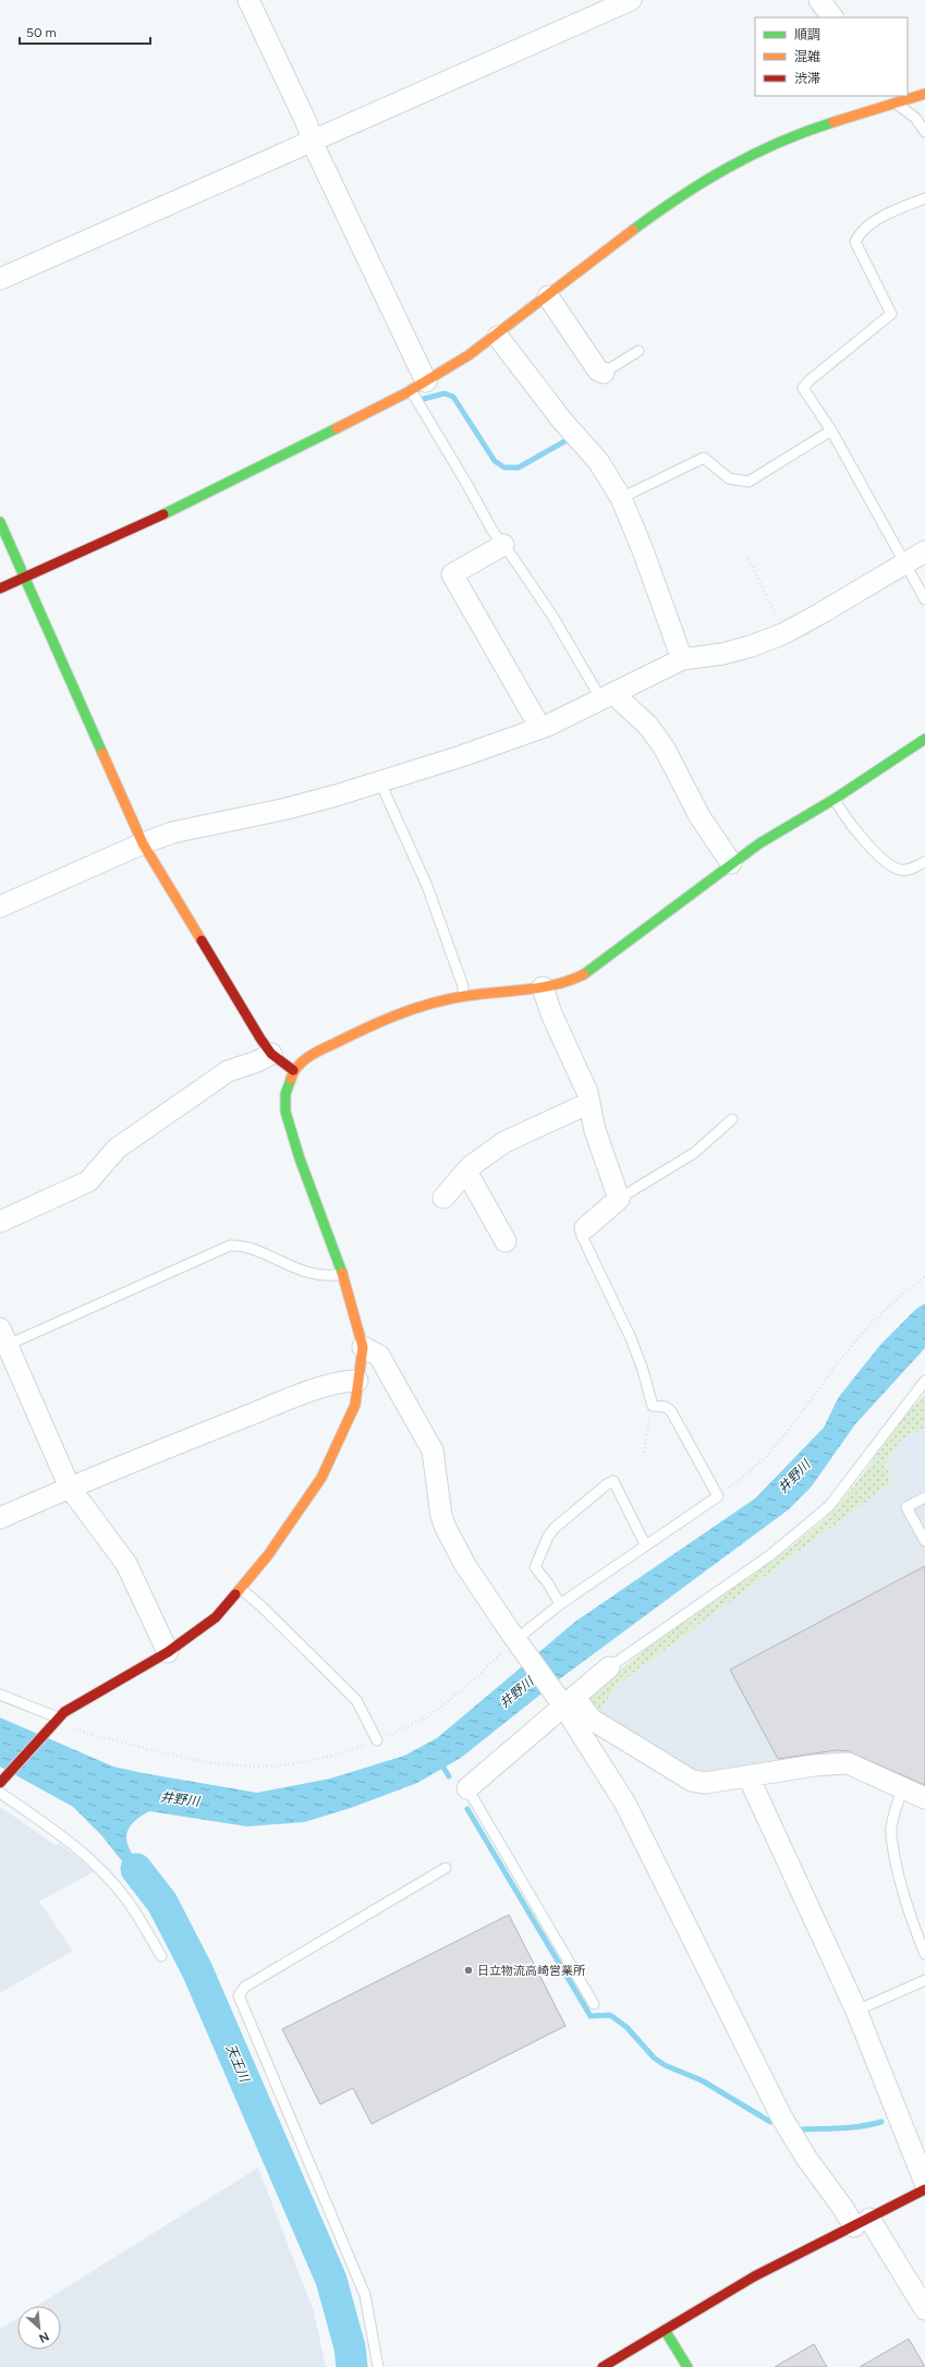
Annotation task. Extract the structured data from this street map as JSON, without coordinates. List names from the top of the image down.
{
  "water": ["井野川", "天王川"],
  "places": ["日立物流高崎営業所"],
  "legend": ["順調", "混雑", "渋滞"],
  "scale_bar": "50 m",
  "north": "bottom right"
}
